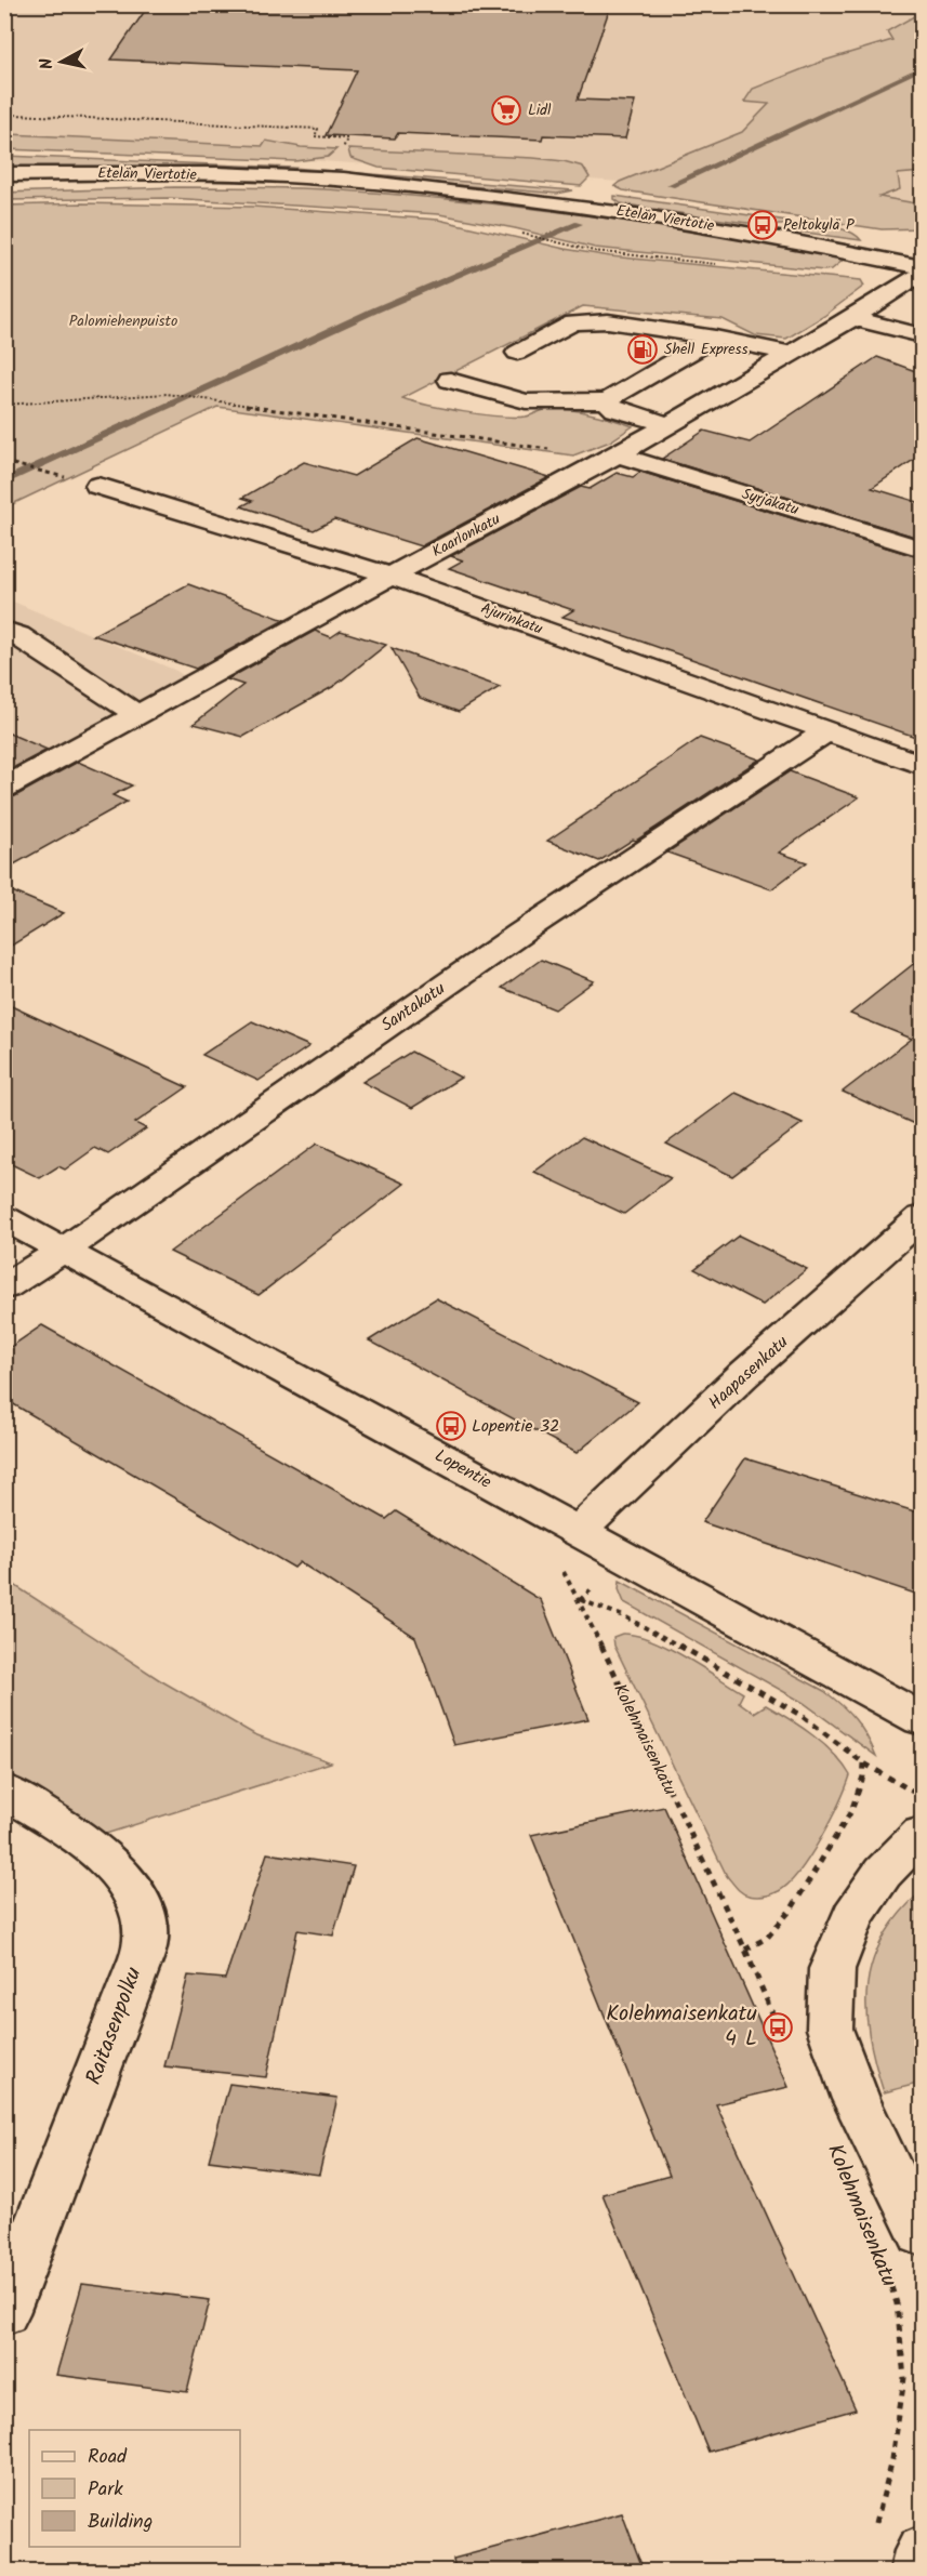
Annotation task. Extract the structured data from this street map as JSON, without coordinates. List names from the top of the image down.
{
  "streets": {
    "street": [
      "Etelän Viertotie",
      "Syrjäkatu",
      "Kaarlonkatu",
      "Ajurinkatu",
      "Santakatu",
      "Haapasenkatu",
      "Lopentie",
      "Raitasenpolku"
    ],
    "path": ["Kolehmaisenkatu"]
  },
  "crossings": [
    ["Syrjäkatu", "Kaarlonkatu"],
    ["Kaarlonkatu", "Ajurinkatu"],
    ["Ajurinkatu", "Santakatu"],
    ["Santakatu", "Lopentie"],
    ["Haapasenkatu", "Lopentie"]
  ],
  "parks": ["Palomiehenpuisto"],
  "places": {
    "supermarket": ["Lidl"],
    "bus stop": ["Peltokylä P", "Lopentie 32", "Kolehmaisenkatu 4 L"],
    "fuel station": ["Shell Express"]
  },
  "legend": ["Road", "Park", "Building"],
  "north": "left"
}
